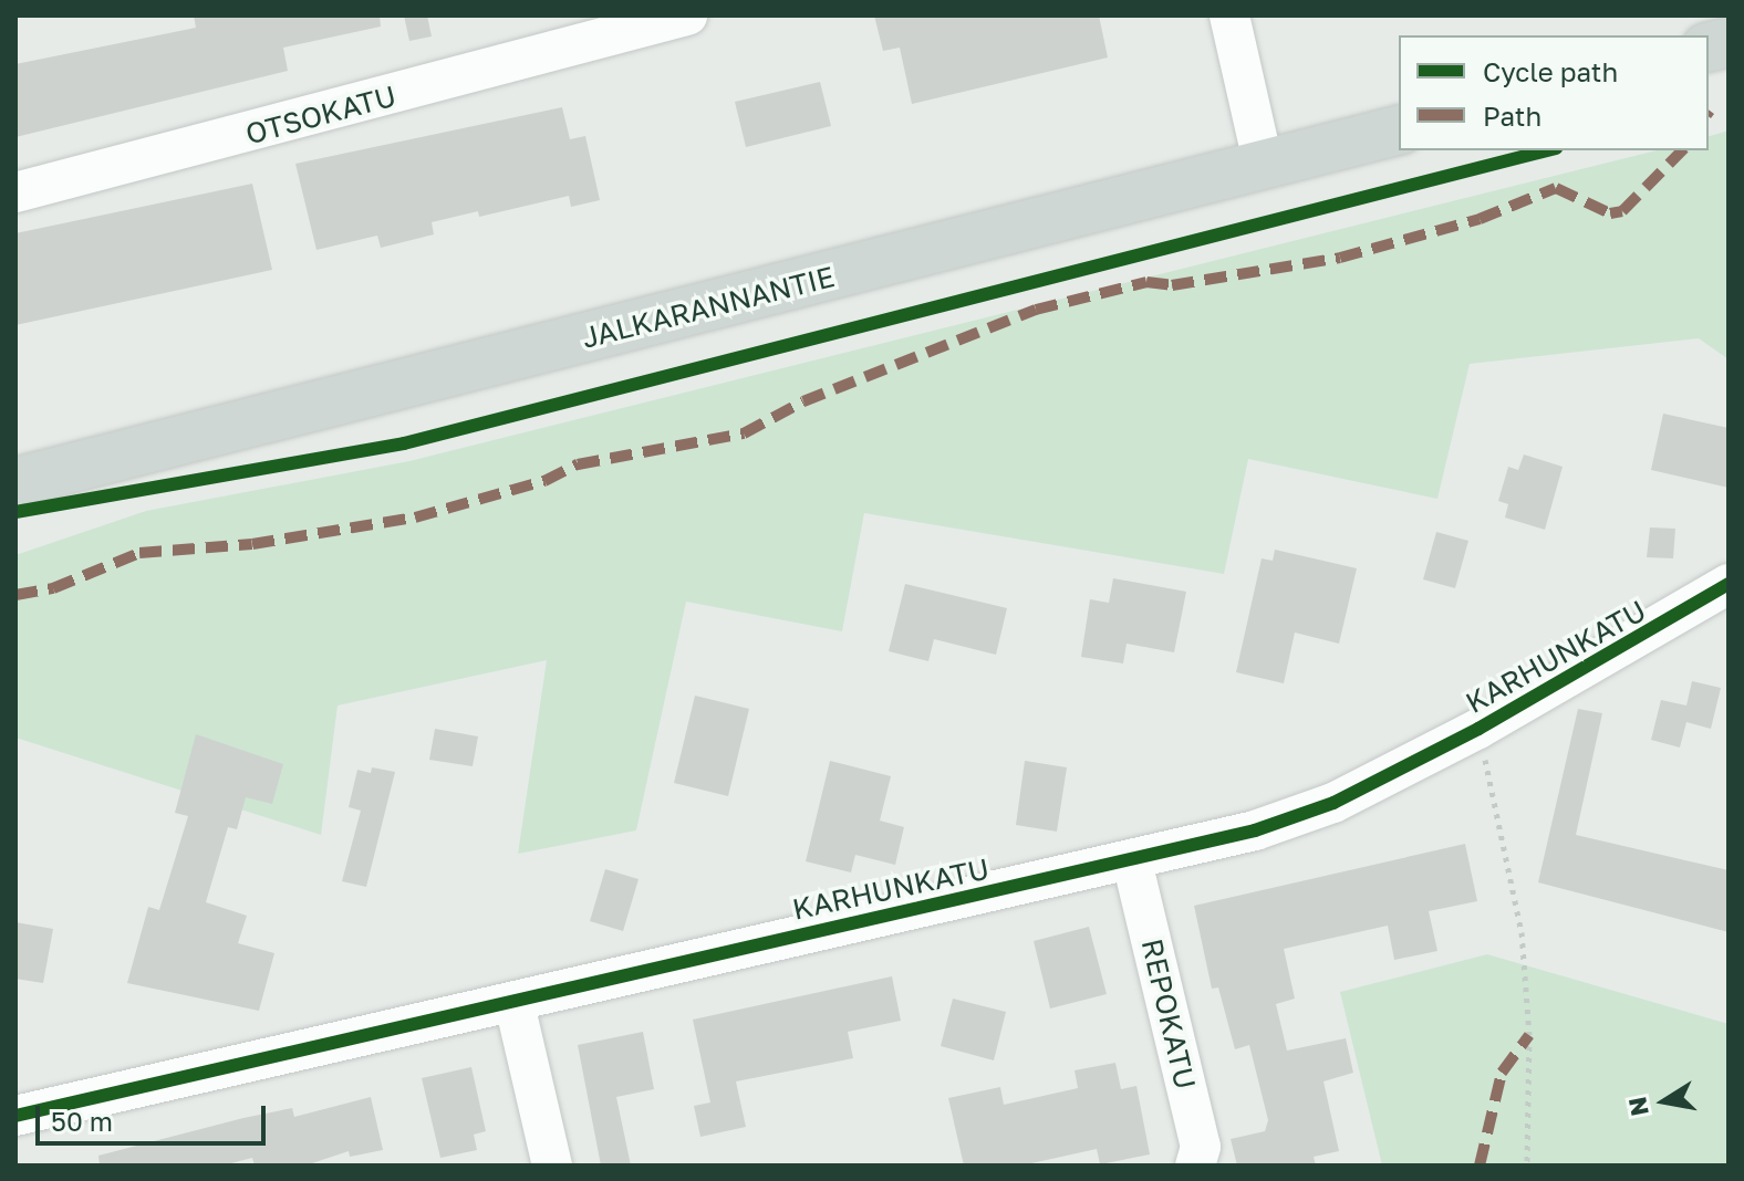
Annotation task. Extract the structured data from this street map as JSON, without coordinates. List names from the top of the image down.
{
  "streets": {
    "main road": ["JALKARANNANTIE"],
    "street": ["OTSOKATU", "KARHUNKATU", "REPOKATU"]
  },
  "crossings": [
    ["KARHUNKATU", "REPOKATU"]
  ],
  "legend": ["Cycle path", "Path"],
  "scale_bar": "50 m",
  "north": "left"
}
